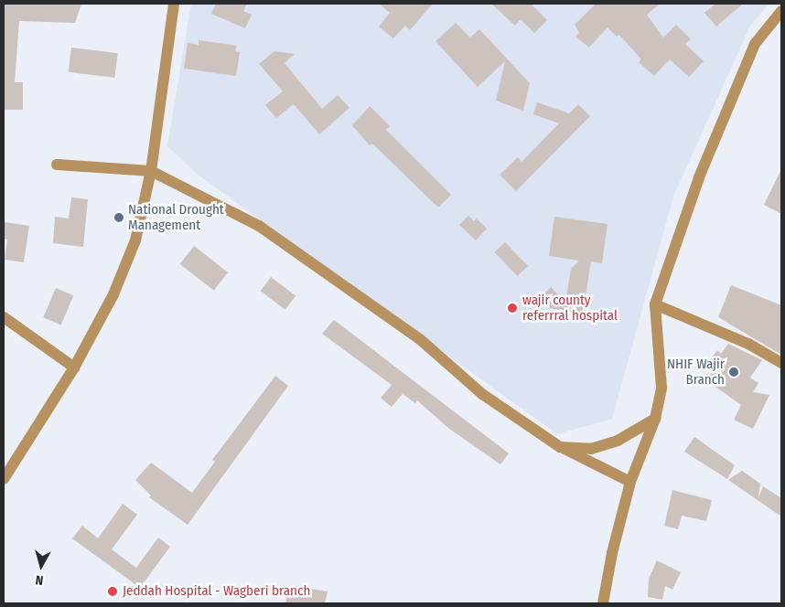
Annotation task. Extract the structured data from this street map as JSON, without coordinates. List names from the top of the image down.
{
  "places": [
    "National Drought Management",
    "wajir county referrral hospital",
    "NHIF Wajir Branch",
    "Jeddah Hospital - Wagberi branch"
  ],
  "north": "bottom"
}
